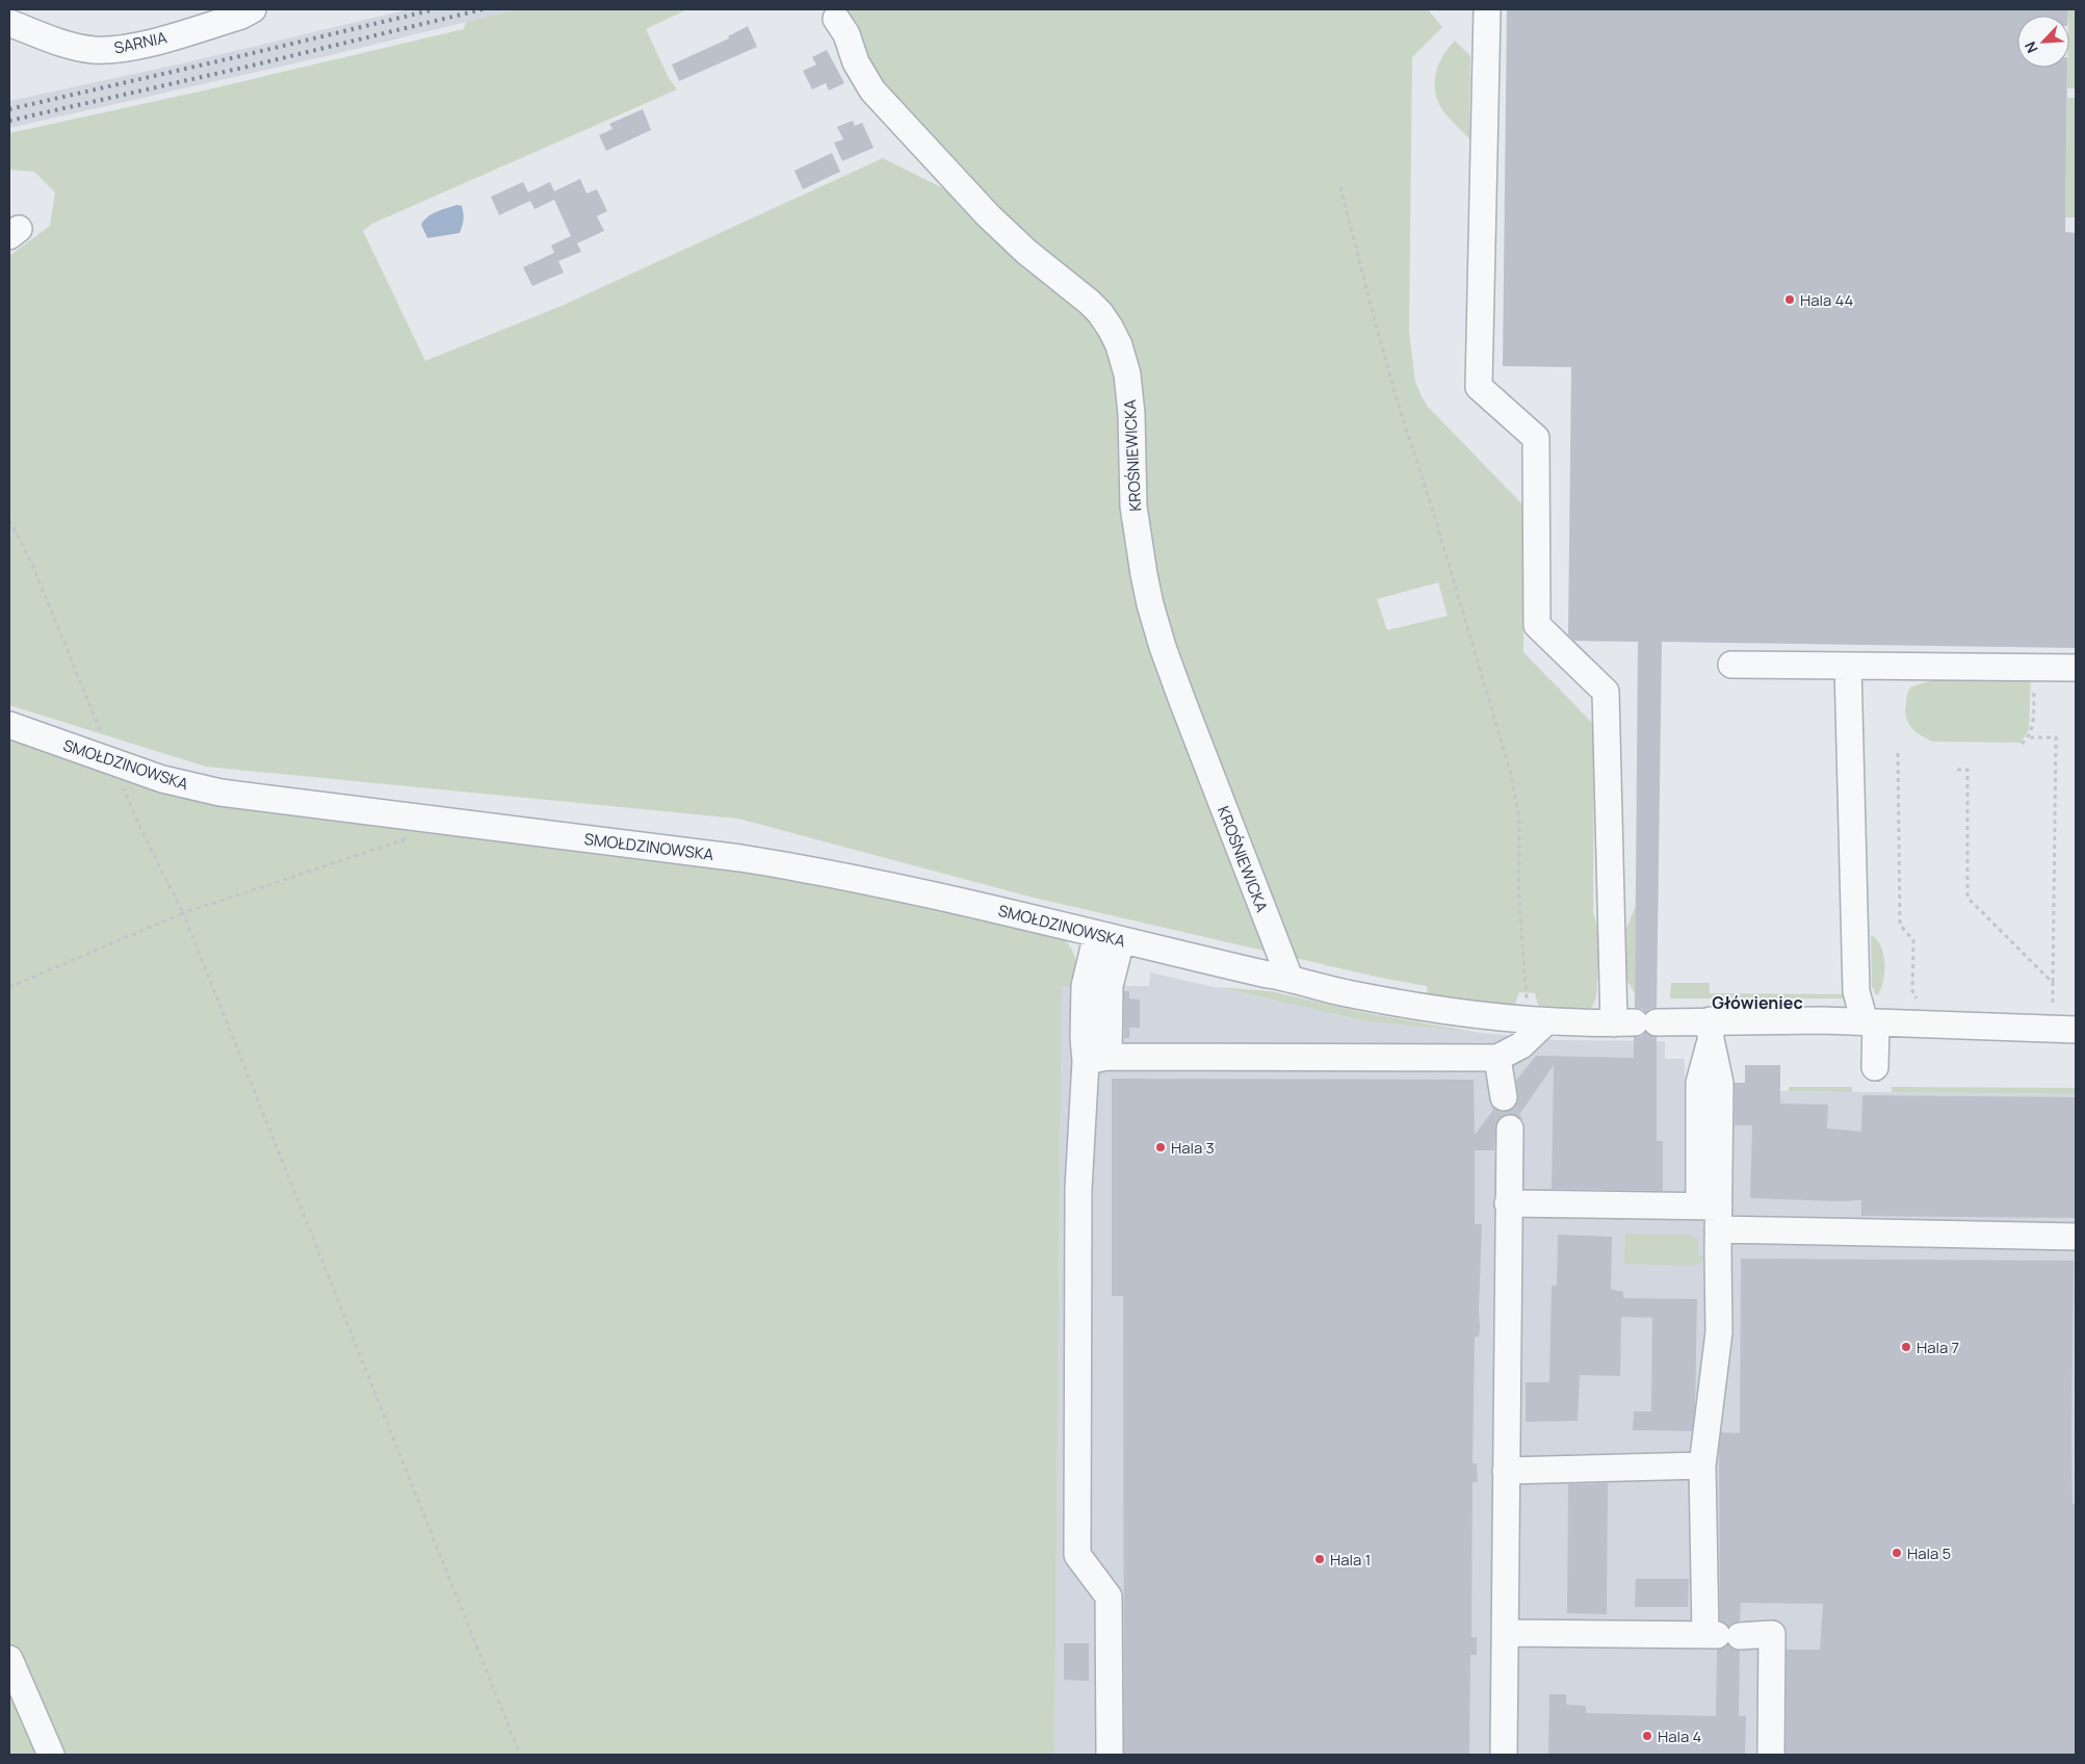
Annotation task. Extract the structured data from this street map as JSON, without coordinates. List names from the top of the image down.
{
  "streets": {
    "street": ["SARNIA", "KROŚNIEWICKA", "SMOŁDZINOWSKA"]
  },
  "crossings": [
    ["KROŚNIEWICKA", "SMOŁDZINOWSKA"]
  ],
  "districts": ["Główieniec"],
  "places": [
    "Hala 44",
    "Hala 3",
    "Hala 7",
    "Hala 5",
    "Hala 1",
    "Hala 4"
  ],
  "north": "bottom left"
}
